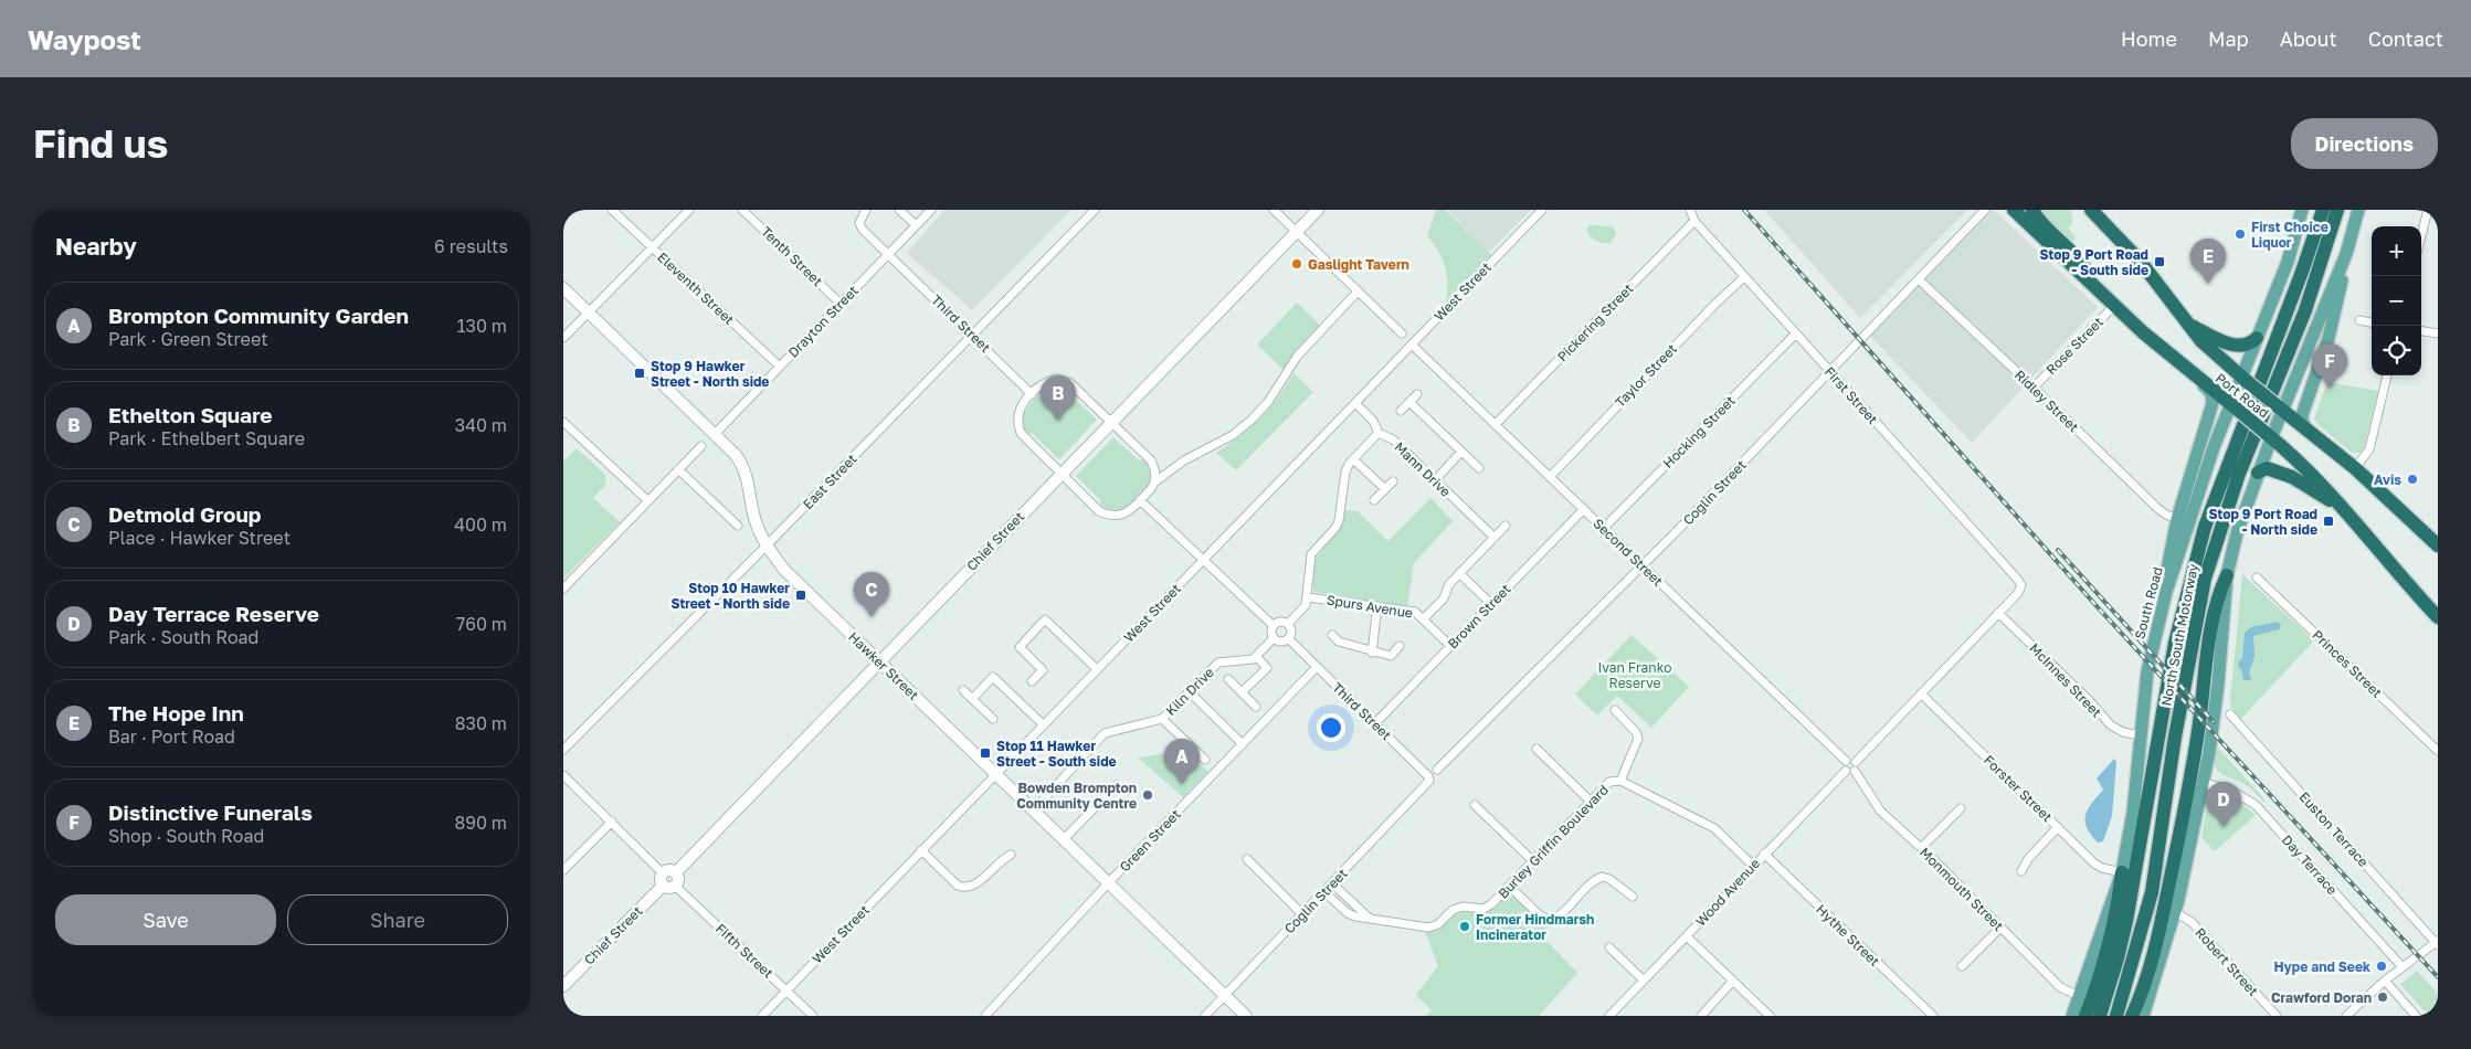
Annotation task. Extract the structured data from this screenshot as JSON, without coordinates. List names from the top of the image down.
{
  "streets": {
    "highway": ["Port Road", "North South Motorway"],
    "main road": ["South Road"],
    "street": [
      "Tenth Street",
      "Eleventh Street",
      "West Street",
      "Drayton Street",
      "Pickering Street",
      "Third Street",
      "Rose Street",
      "Taylor Street",
      "First Street",
      "Ridley Street",
      "Hocking Street",
      "Mann Drive",
      "East Street",
      "Coglin Street",
      "Chief Street",
      "Second Street",
      "Spurs Avenue",
      "Brown Street",
      "Princes Street",
      "Hawker Street",
      "McInnes Street",
      "Kiln Drive",
      "Forster Street",
      "Euston Terrace",
      "Green Street",
      "Burley Griffin Boulevard",
      "Day Terrace",
      "Monmouth Street",
      "Wood Avenue",
      "Hythe Street",
      "Fifth Street",
      "Robert Street"
    ]
  },
  "crossings": [
    ["Tenth Street", "Drayton Street"],
    ["Eleventh Street", "Drayton Street"],
    ["West Street", "Mann Drive"],
    ["West Street", "Second Street"],
    ["West Street", "Hawker Street"],
    ["West Street", "Fifth Street"],
    ["Drayton Street", "Third Street"],
    ["Drayton Street", "Hawker Street"],
    ["Pickering Street", "First Street"],
    ["Pickering Street", "Second Street"],
    ["Third Street", "East Street"],
    ["Third Street", "Coglin Street"],
    ["Third Street", "Brown Street"],
    ["Third Street", "Green Street"],
    ["Rose Street", "Port Road"],
    ["Rose Street", "Ridley Street"],
    ["Taylor Street", "First Street"],
    ["Taylor Street", "Second Street"],
    ["First Street", "Hocking Street"],
    ["First Street", "Coglin Street"],
    ["First Street", "Wood Avenue"],
    ["Port Road", "South Road"],
    ["Ridley Street", "Coglin Street"],
    ["Hocking Street", "Second Street"],
    ["East Street", "Hawker Street"],
    ["Coglin Street", "Second Street"],
    ["Coglin Street", "Hawker Street"],
    ["Coglin Street", "Burley Griffin Boulevard"],
    ["Chief Street", "Hawker Street"],
    ["Chief Street", "Fifth Street"],
    ["Second Street", "Brown Street"],
    ["Second Street", "Monmouth Street"],
    ["Second Street", "Wood Avenue"],
    ["South Road", "McInnes Street"],
    ["South Road", "Forster Street"],
    ["South Road", "Monmouth Street"],
    ["Spurs Avenue", "Brown Street"],
    ["Hawker Street", "Kiln Drive"],
    ["Hawker Street", "Green Street"],
    ["McInnes Street", "Wood Avenue"],
    ["Forster Street", "Wood Avenue"],
    ["Burley Griffin Boulevard", "Wood Avenue"],
    ["Monmouth Street", "Wood Avenue"],
    ["Wood Avenue", "Hythe Street"]
  ],
  "parks": ["Ivan Franko Reserve"],
  "places": {
    "other": [
      "First Choice Liquor",
      "Gaslight Tavern",
      "Avis",
      "Bowden Brompton Community Centre",
      "Former Hindmarsh Incinerator",
      "Hype and Seek",
      "Crawford Doran"
    ],
    "transit": [
      "Stop 9 Port Road - South side",
      "Stop 9 Hawker Street - North side",
      "Stop 9 Port Road - North side",
      "Stop 10 Hawker Street - North side",
      "Stop 11 Hawker Street - South side"
    ]
  },
  "page": {
    "header": "Waypost",
    "nav": [
      "Home",
      "Map",
      "About",
      "Contact"
    ],
    "buttons": [
      "Directions",
      ["Save", "Share"]
    ],
    "title": "Find us",
    "heading": ["Nearby", "6 results"],
    "map_buttons": ["+", "−"],
    "pins": [
      "E",
      "F",
      "B",
      "C",
      "A",
      "D"
    ],
    "list": [
      {
        "mark": "A",
        "name": "Brompton Community Garden",
        "note": "Park · Green Street",
        "value": "130 m"
      },
      {
        "mark": "B",
        "name": "Ethelton Square",
        "note": "Park · Ethelbert Square",
        "value": "340 m"
      },
      {
        "mark": "C",
        "name": "Detmold Group",
        "note": "Place · Hawker Street",
        "value": "400 m"
      },
      {
        "mark": "D",
        "name": "Day Terrace Reserve",
        "note": "Park · South Road",
        "value": "760 m"
      },
      {
        "mark": "E",
        "name": "The Hope Inn",
        "note": "Bar · Port Road",
        "value": "830 m"
      },
      {
        "mark": "F",
        "name": "Distinctive Funerals",
        "note": "Shop · South Road",
        "value": "890 m"
      }
    ]
  }
}
